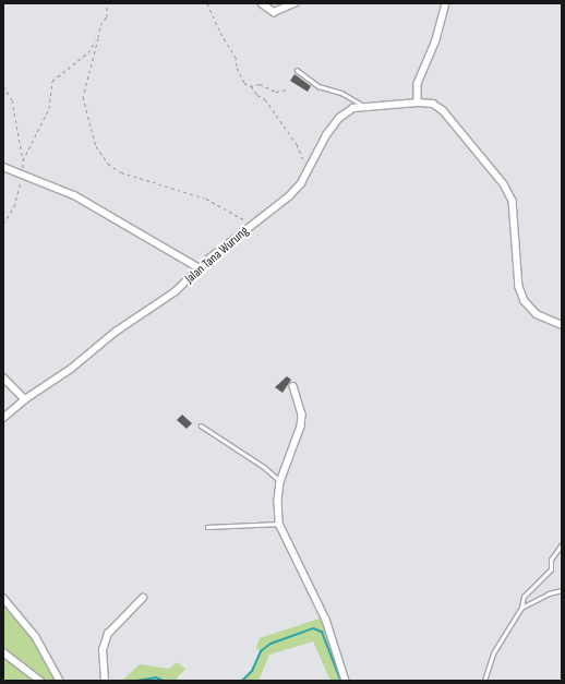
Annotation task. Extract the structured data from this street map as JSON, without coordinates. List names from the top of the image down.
{
  "streets": {
    "street": ["Jalan Tana Wurung"]
  }
}
